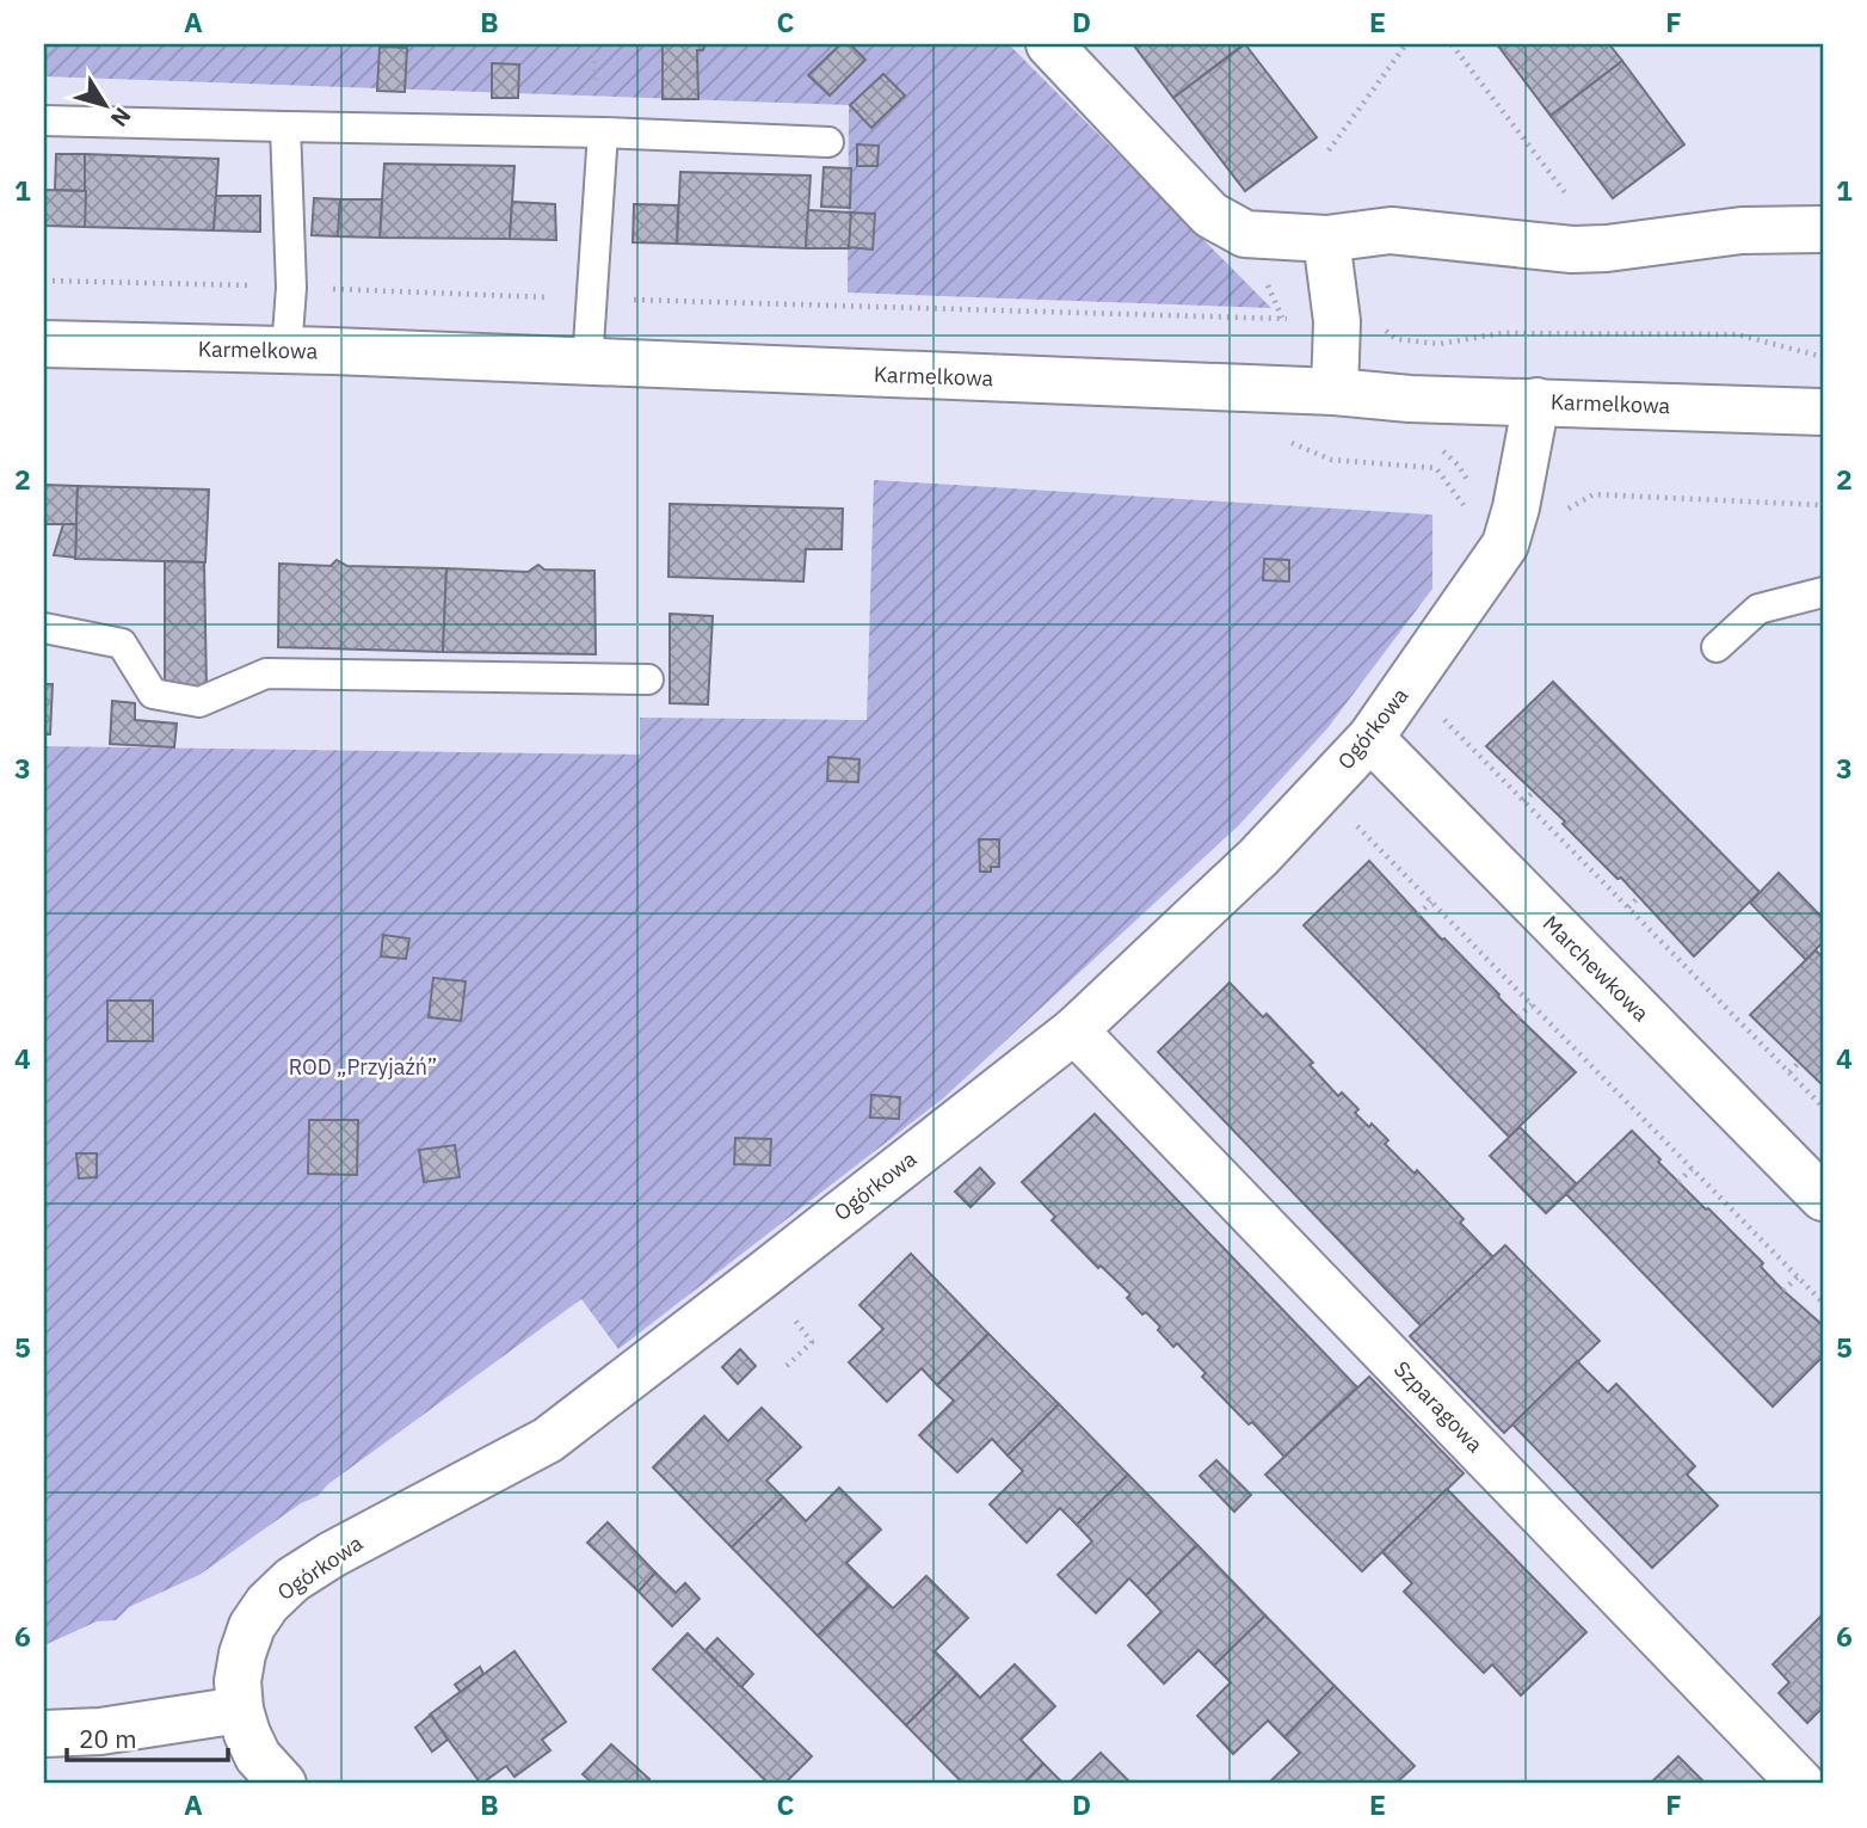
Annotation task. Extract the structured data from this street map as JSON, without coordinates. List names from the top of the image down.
{
  "streets": {
    "street": [
      "Karmelkowa",
      "Ogórkowa",
      "Marchewkowa",
      "Szparagowa"
    ]
  },
  "crossings": [
    ["Karmelkowa", "Ogórkowa"],
    ["Ogórkowa", "Marchewkowa"],
    ["Ogórkowa", "Szparagowa"]
  ],
  "parks": ["ROD „Przyjaźń”"],
  "scale_bar": "20 m",
  "north": "bottom right",
  "grid": {
    "columns": [
      "A",
      "B",
      "C",
      "D",
      "E",
      "F"
    ],
    "rows": [
      "1",
      "2",
      "3",
      "4",
      "5",
      "6"
    ]
  }
}
